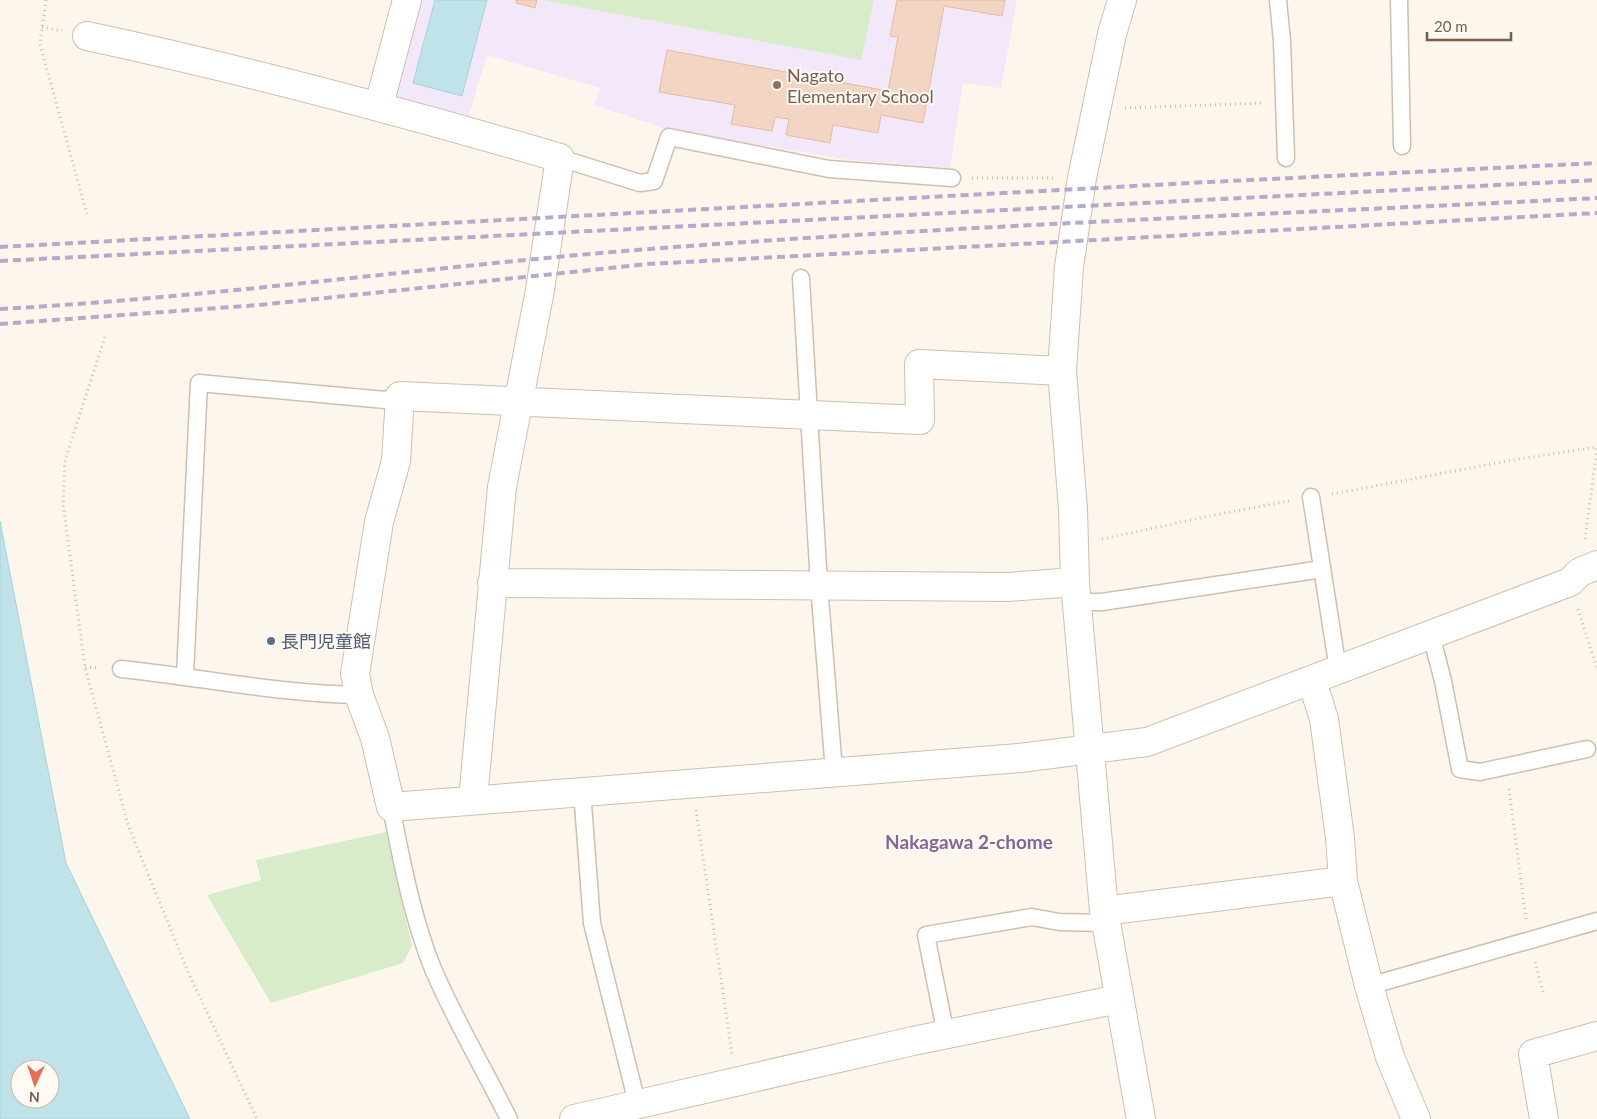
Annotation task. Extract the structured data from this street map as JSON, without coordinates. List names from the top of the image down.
{
  "districts": ["Nakagawa 2-chome"],
  "places": ["Nagato Elementary School", "長門児童館"],
  "scale_bar": "20 m",
  "north": "bottom"
}
